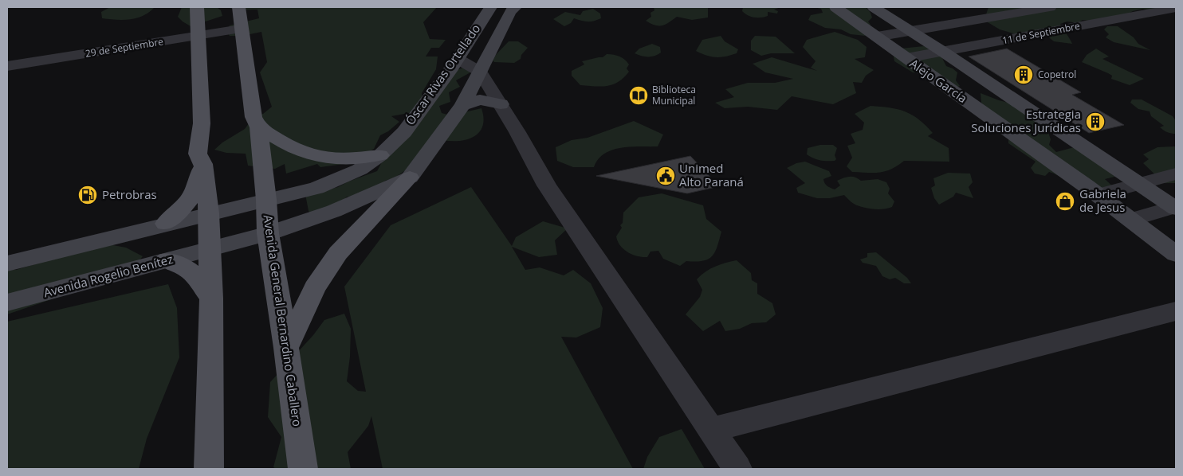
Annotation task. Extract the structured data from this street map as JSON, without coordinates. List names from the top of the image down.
{
  "streets": {
    "main road": ["Avenida General Bernardino Caballero"],
    "street": [
      "11 de Septiembre",
      "29 de Septiembre",
      "Óscar Rivas Ortellado",
      "Alejo García",
      "Avenida Rogelio Benítez"
    ]
  },
  "crossings": [
    ["11 de Septiembre", "Alejo García"],
    ["29 de Septiembre", "Avenida General Bernardino Caballero"],
    ["Óscar Rivas Ortellado", "Avenida General Bernardino Caballero"],
    ["Avenida Rogelio Benítez", "Avenida General Bernardino Caballero"]
  ],
  "places": {
    "building": ["Copetrol", "Estrategia Soluciones Jurídicas"],
    "library": ["Biblioteca Municipal"],
    "public building": ["Unimed Alto Paraná"],
    "fuel station": ["Petrobras"],
    "shop": ["Gabriela de Jesus"]
  }
}
